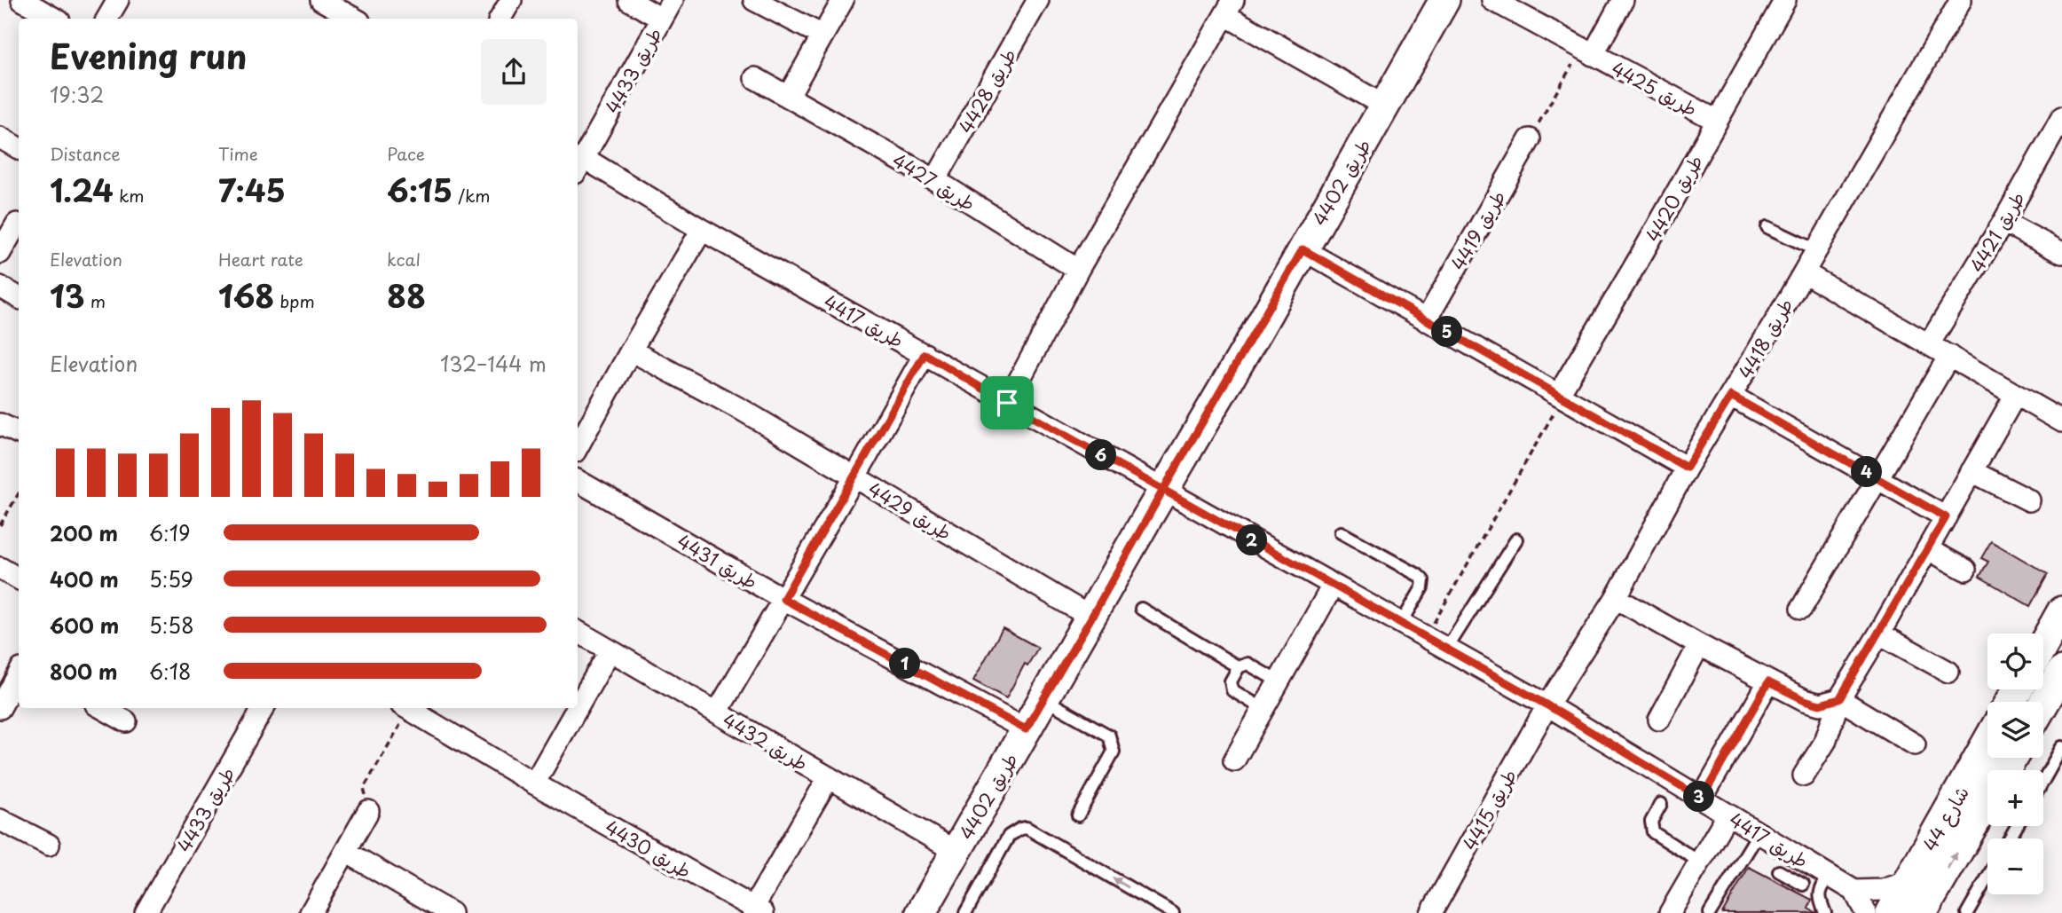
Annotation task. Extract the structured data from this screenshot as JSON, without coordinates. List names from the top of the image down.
{
  "streets": {
    "street": [
      "طريق 4433",
      "طريق 4425",
      "طريق 4428",
      "طريق 4427",
      "طريق 4402",
      "طريق 4420",
      "طريق 4419",
      "طريق 4421",
      "طريق 4417",
      "طريق 4418",
      "طريق 4429",
      "طريق 4431",
      "طريق 4432",
      "طريق 4415",
      "شارع 44",
      "طريق 4430"
    ]
  },
  "crossings": [
    ["طريق 4433", "طريق 4417"],
    ["طريق 4425", "طريق 4420"],
    ["طريق 4428", "طريق 4427"],
    ["طريق 4402", "طريق 4417"],
    ["طريق 4402", "طريق 4429"],
    ["طريق 4402", "طريق 4431"],
    ["طريق 4402", "طريق 4432"],
    ["طريق 4417", "طريق 4418"],
    ["طريق 4417", "طريق 4415"],
    ["طريق 4418", "طريق 4415"]
  ],
  "page": {
    "heading": ["Evening run", "19:32"],
    "stats": [
      ["Distance", "1.24 km"],
      ["Time", "7:45"],
      ["Pace", "6:15 /km"],
      ["Elevation", "13 m"],
      ["Heart rate", "168 bpm"],
      ["kcal", "88"]
    ],
    "pins": [
      "5",
      "6",
      "4",
      "2",
      "1",
      "3"
    ],
    "chart": ["Elevation", "132–144 m"],
    "list": [
      {
        "name": "200 m",
        "note": "6:19"
      },
      {
        "name": "400 m",
        "note": "5:59"
      },
      {
        "name": "600 m",
        "note": "5:58"
      },
      {
        "name": "800 m",
        "note": "6:18"
      }
    ],
    "map_buttons": ["+", "−"]
  }
}
